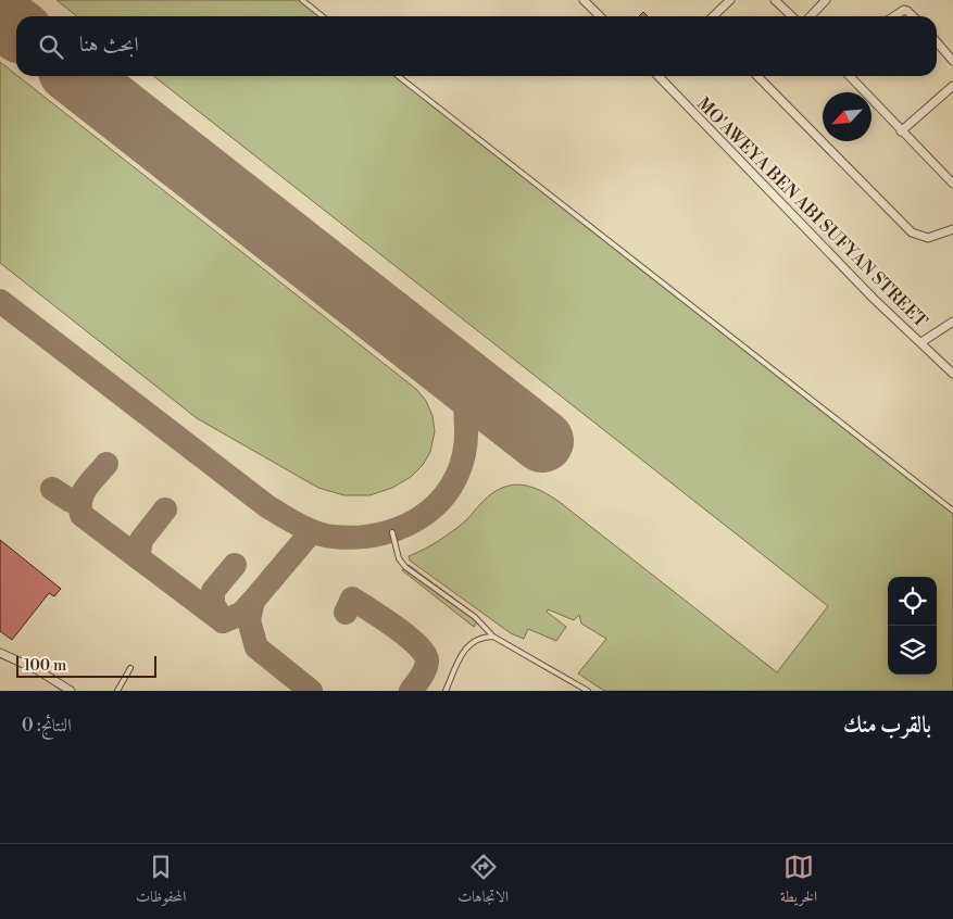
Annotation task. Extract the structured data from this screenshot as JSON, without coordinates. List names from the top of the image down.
{
  "streets": {
    "street": ["MO'AWEYA BEN ABI SUFYAN STREET"]
  },
  "scale_bar": "100 m",
  "north": "bottom left",
  "page": {
    "search": "ابحث هنا",
    "scale": "100 m",
    "heading": ["بالقرب منك", "النتائج: 0"],
    "nav": ["الخريطة", "الاتجاهات", "المحفوظات"]
  }
}
